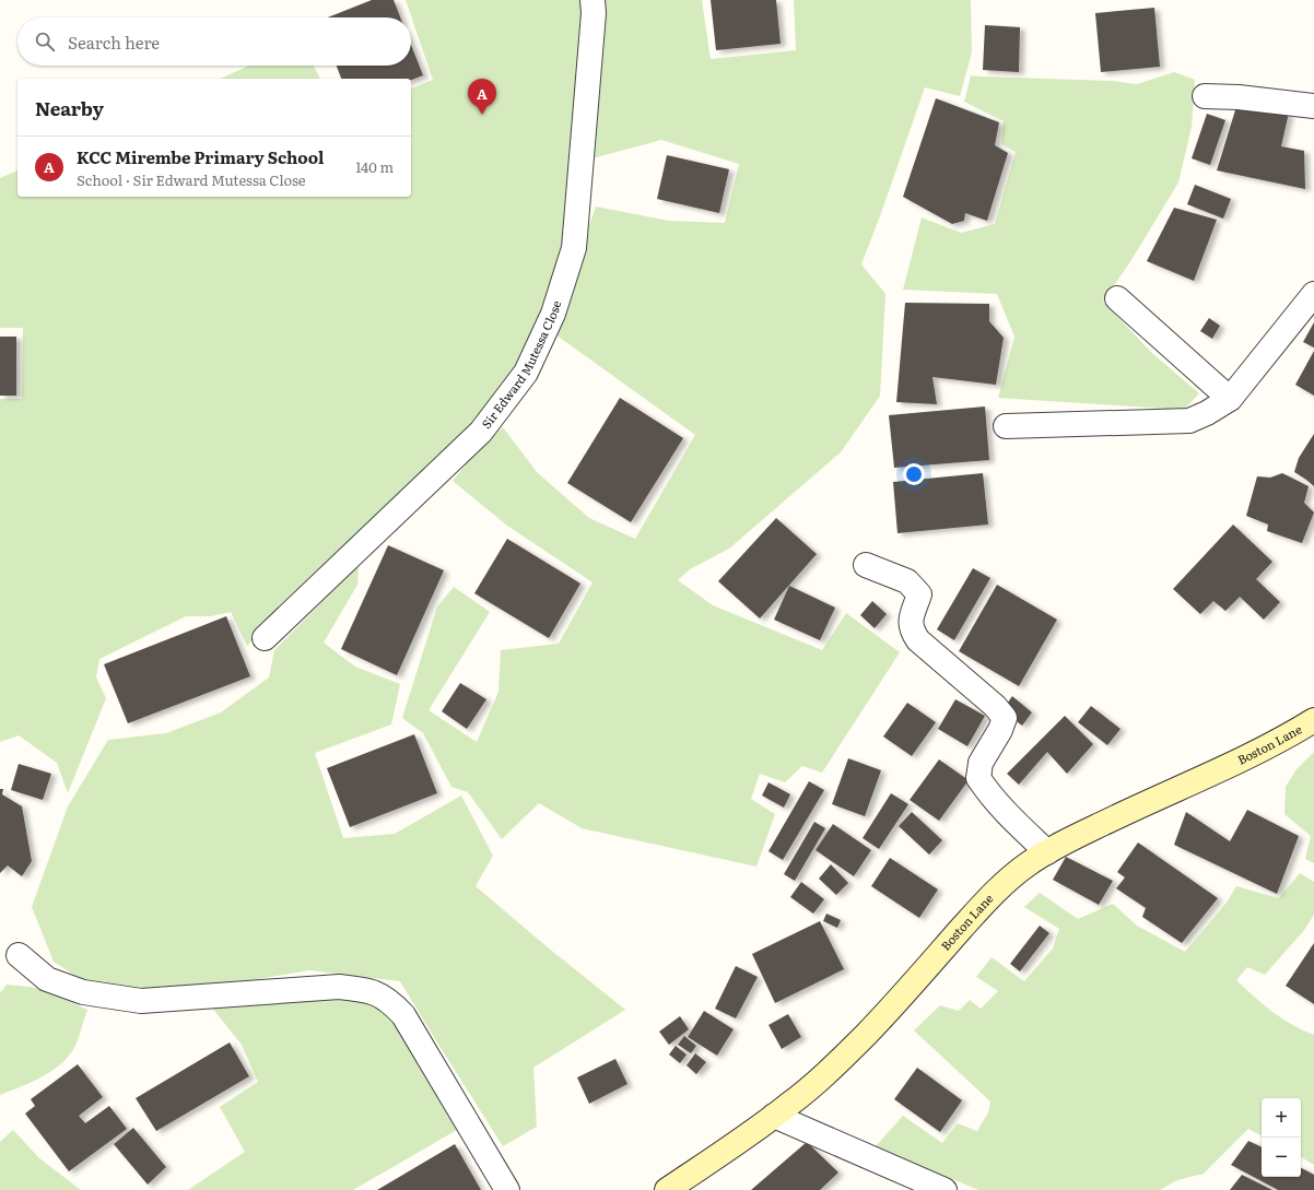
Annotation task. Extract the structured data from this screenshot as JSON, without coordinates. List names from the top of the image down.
{
  "streets": {
    "street": ["Sir Edward Mutessa Close", "Boston Lane"]
  },
  "page": {
    "search": "Search here",
    "pins": "A",
    "heading": "Nearby",
    "list": [
      {
        "mark": "A",
        "name": "KCC Mirembe Primary School",
        "note": "School · Sir Edward Mutessa Close",
        "value": "140 m"
      }
    ],
    "map_buttons": ["+", "−"]
  }
}
